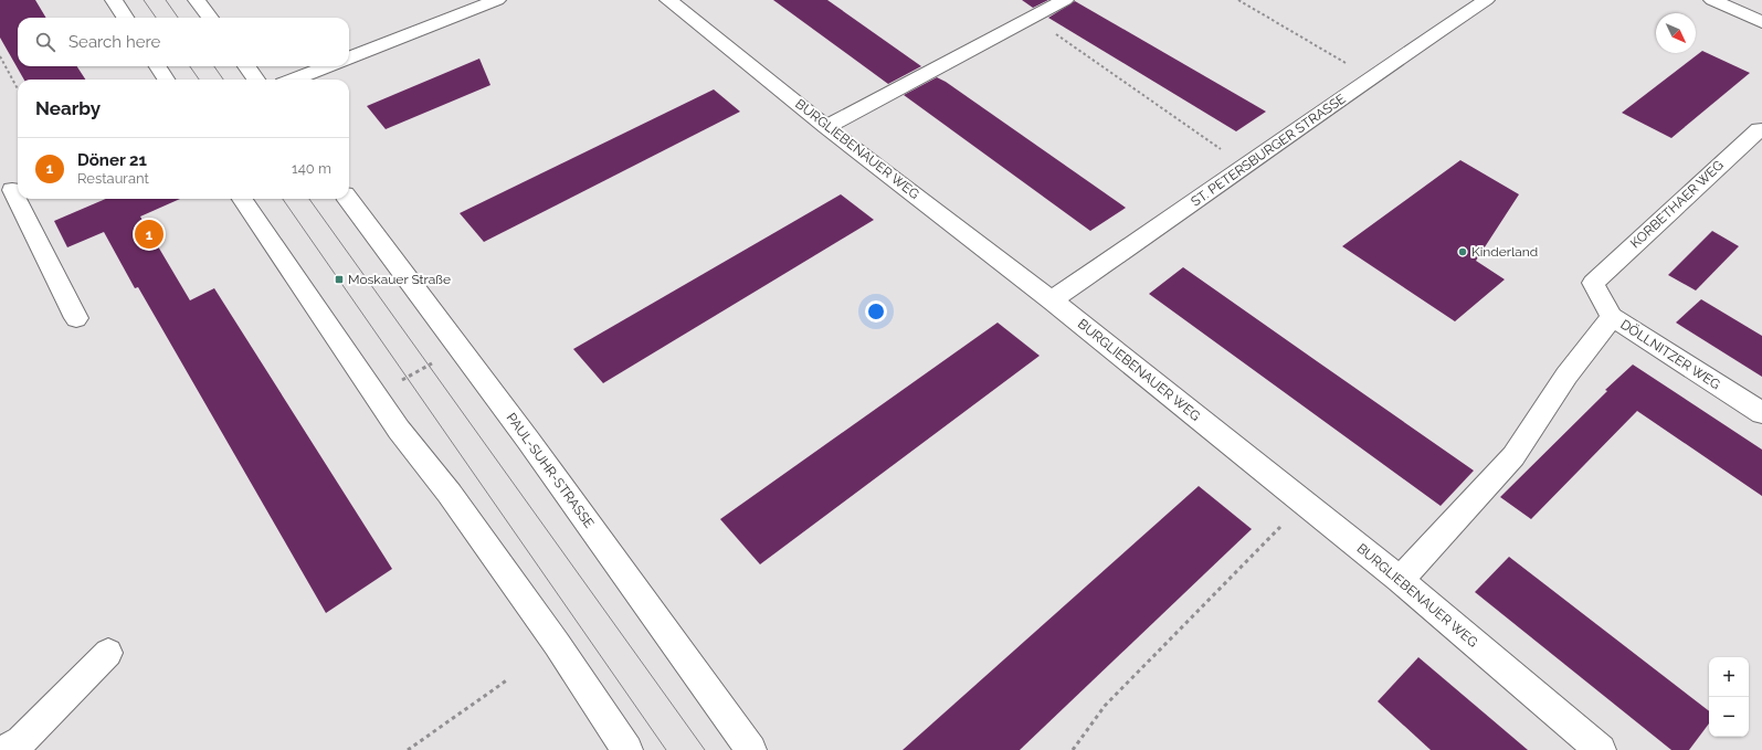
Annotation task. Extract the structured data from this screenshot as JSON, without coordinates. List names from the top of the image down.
{
  "streets": {
    "street": [
      "BURGLIEBENAUER WEG",
      "ST. PETERSBURGER STRASSE",
      "KORBETHAER WEG",
      "DÖLLNITZER WEG",
      "PAUL-SUHR-STRASSE"
    ]
  },
  "crossings": [
    ["BURGLIEBENAUER WEG", "ST. PETERSBURGER STRASSE"],
    ["KORBETHAER WEG", "DÖLLNITZER WEG"]
  ],
  "places": {
    "other": ["Kinderland"],
    "transit": ["Moskauer Straße"]
  },
  "north": "bottom right",
  "page": {
    "search": "Search here",
    "heading": "Nearby",
    "list": [
      {
        "mark": "1",
        "name": "Döner 21",
        "note": "Restaurant",
        "value": "140 m"
      }
    ],
    "pins": "1",
    "map_buttons": ["+", "−"]
  }
}
